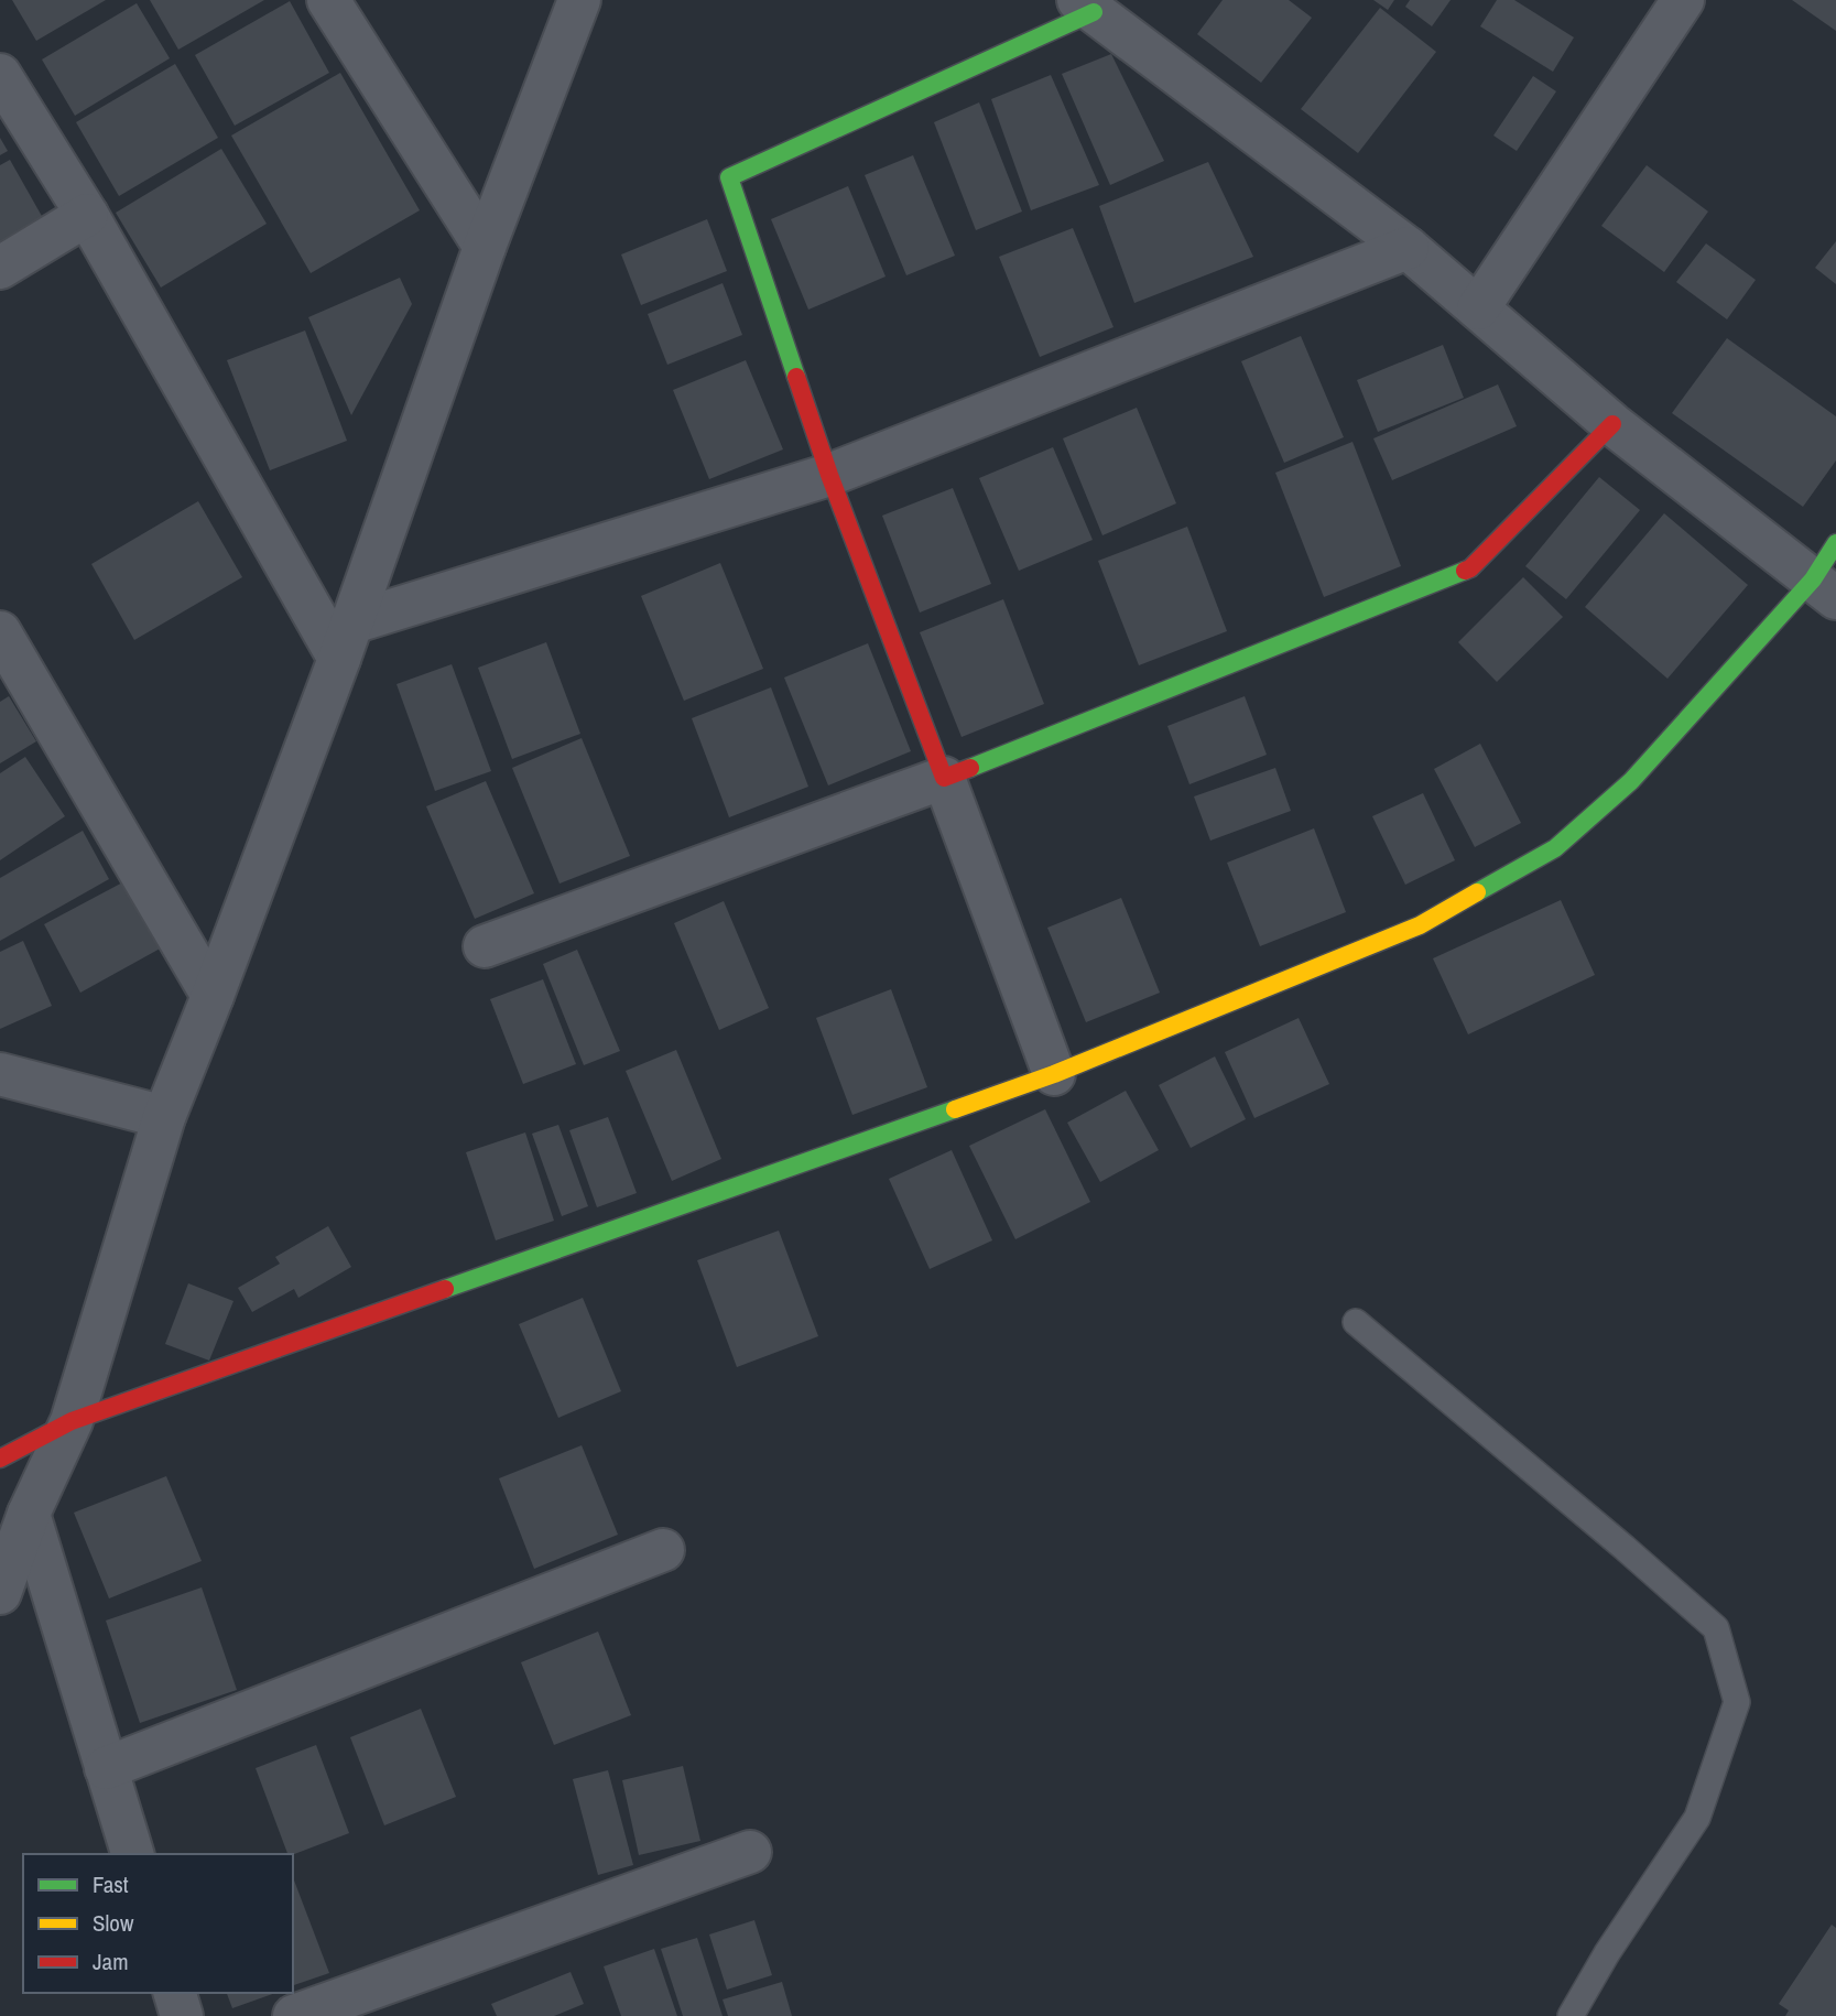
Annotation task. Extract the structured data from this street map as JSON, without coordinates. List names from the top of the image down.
{
  "legend": ["Fast", "Slow", "Jam"]
}
